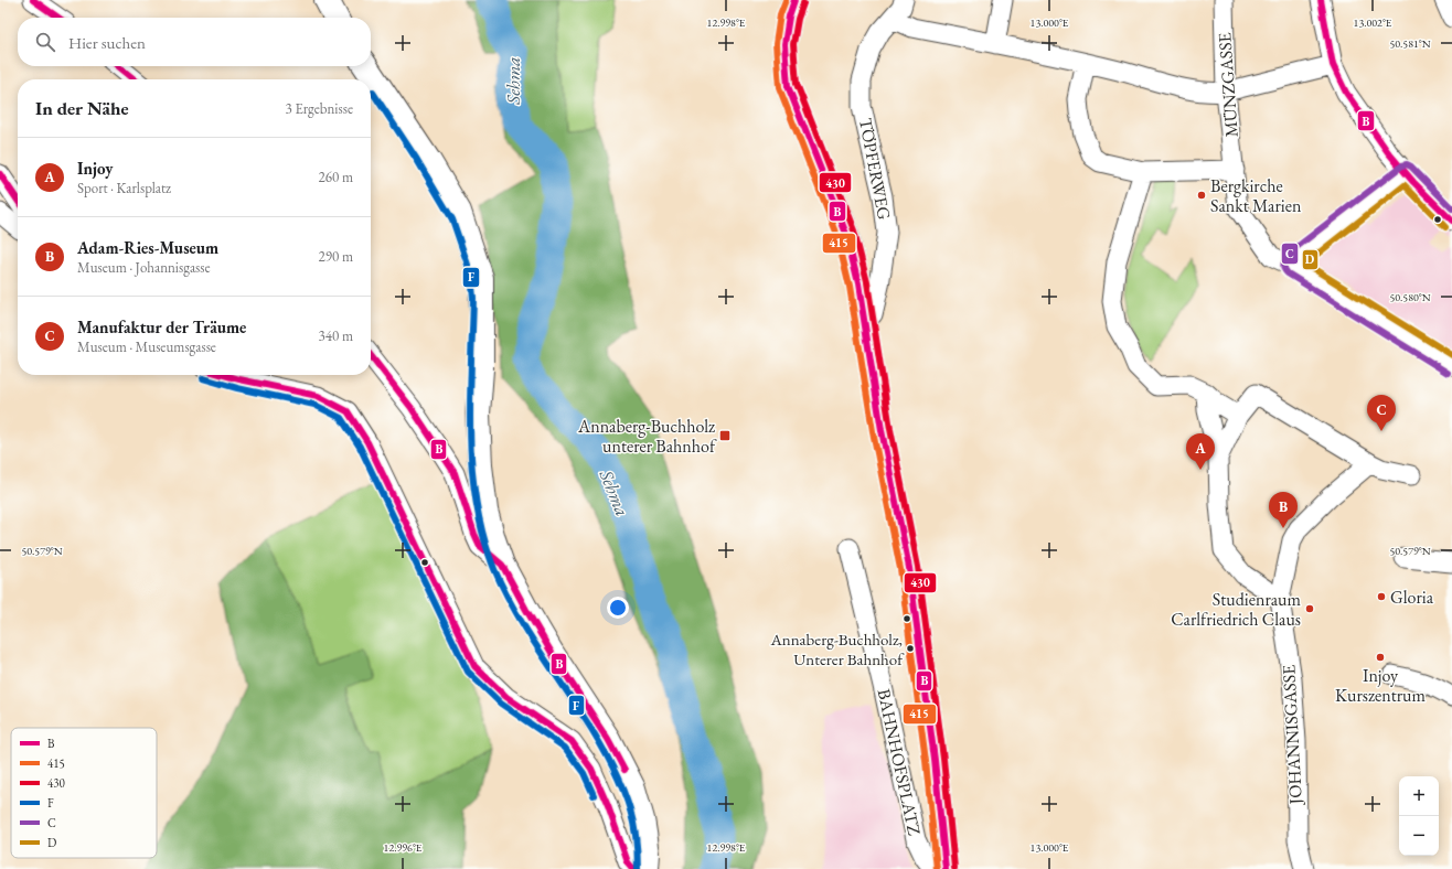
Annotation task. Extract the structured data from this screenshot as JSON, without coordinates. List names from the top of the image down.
{
  "streets": {
    "street": [
      "MÜNZGASSE",
      "TÖPFERWEG",
      "JOHANNISGASSE",
      "BAHNHOFSPLATZ"
    ]
  },
  "water": ["Sehma"],
  "places": {
    "other": [
      "Bergkirche Sankt Marien",
      "Gloria",
      "Studienraum Carlfriedrich Claus",
      "Annaberg-Buchholz, Unterer Bahnhof",
      "Injoy Kurszentrum"
    ],
    "transit": ["Annaberg-Buchholz unterer Bahnhof"]
  },
  "lines": [
    "transit line B",
    "transit line 415",
    "transit line 430",
    "transit line F",
    "transit line C",
    "transit line D"
  ],
  "legend": [
    "B",
    "415",
    "430",
    "F",
    "C",
    "D"
  ],
  "page": {
    "search": "Hier suchen",
    "heading": ["In der Nähe", "3 Ergebnisse"],
    "list": [
      {
        "mark": "A",
        "name": "Injoy",
        "note": "Sport · Karlsplatz",
        "value": "260 m"
      },
      {
        "mark": "B",
        "name": "Adam-Ries-Museum",
        "note": "Museum · Johannisgasse",
        "value": "290 m"
      },
      {
        "mark": "C",
        "name": "Manufaktur der Träume",
        "note": "Museum · Museumsgasse",
        "value": "340 m"
      }
    ],
    "pins": ["C", "A", "B"],
    "map_buttons": ["+", "−"]
  },
  "coordinates": [
    "12.998°E",
    "13.000°E",
    "13.002°E",
    "50.581°N",
    "50.580°N",
    "50.579°N",
    "12.996°E"
  ]
}
